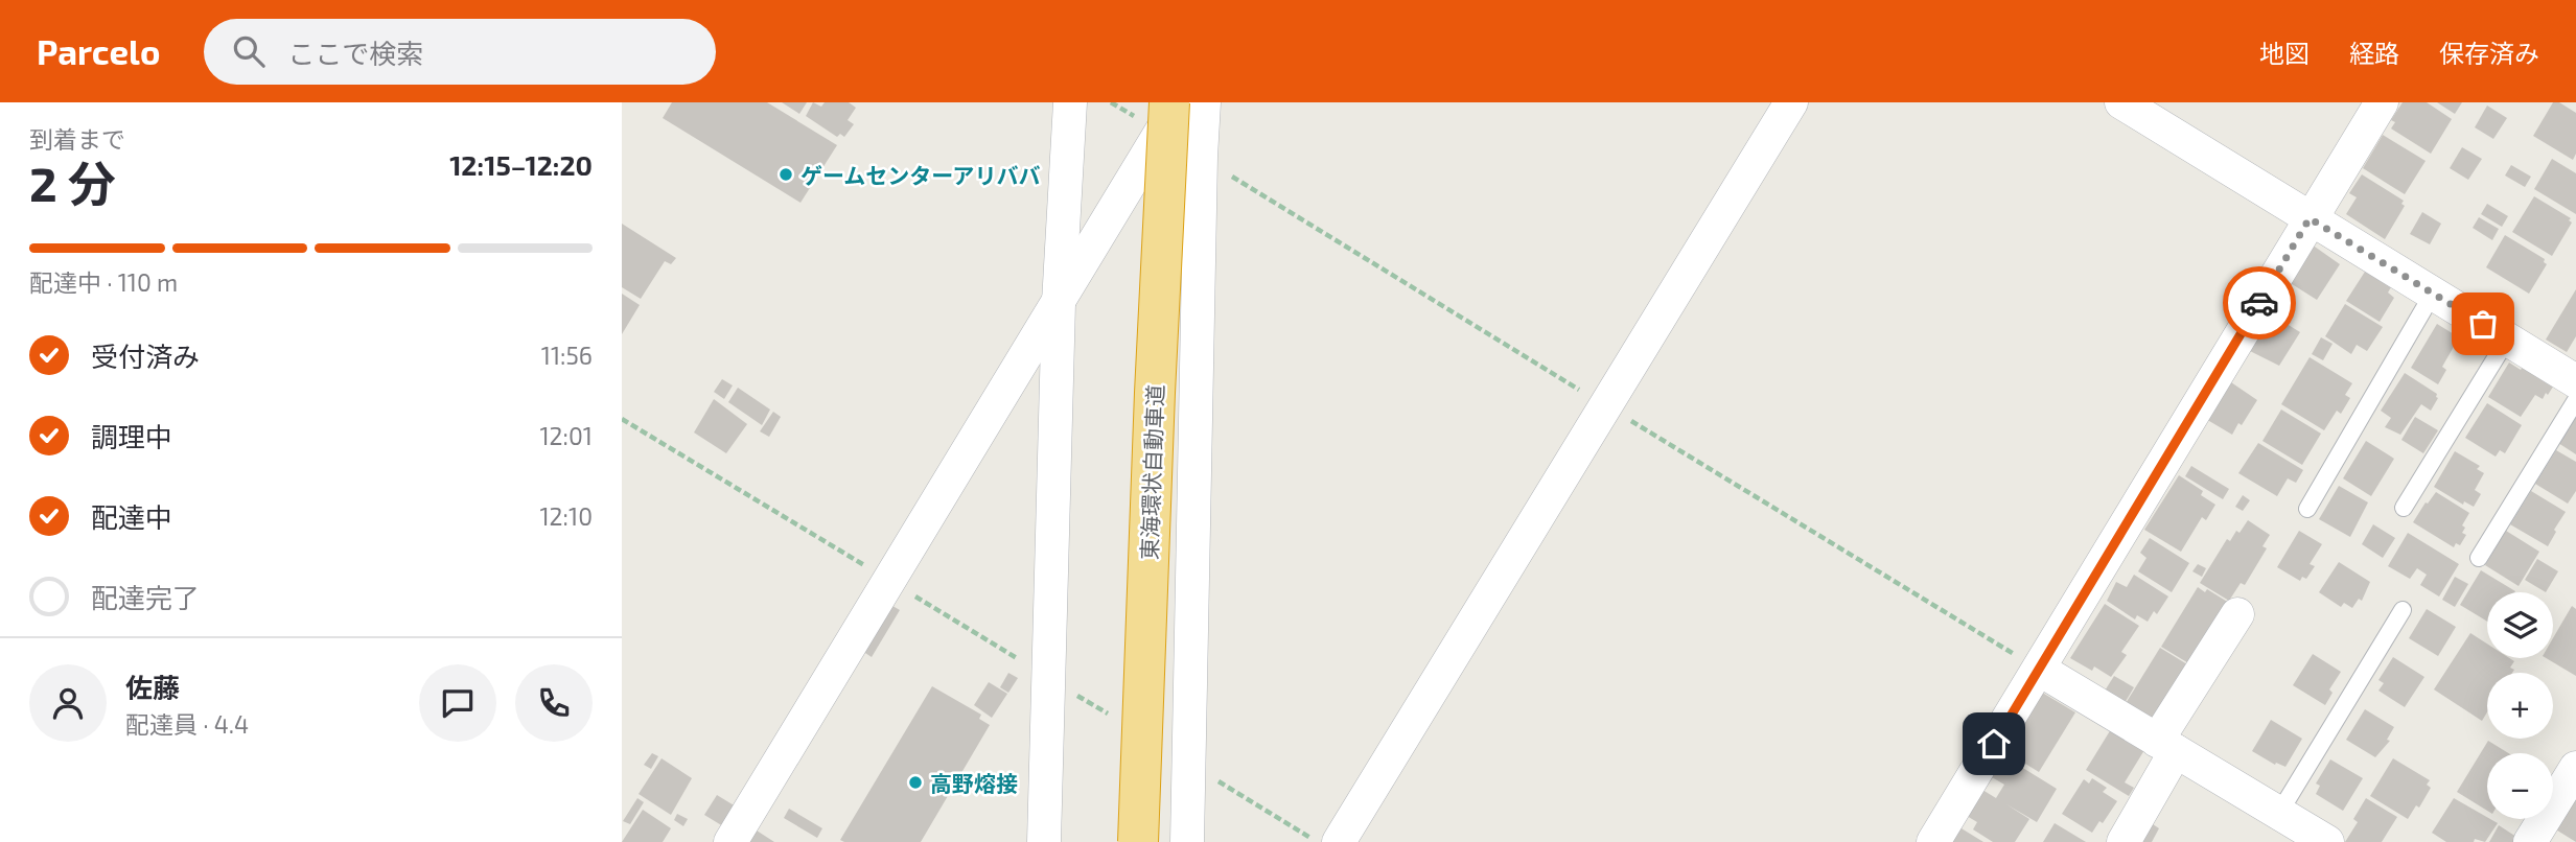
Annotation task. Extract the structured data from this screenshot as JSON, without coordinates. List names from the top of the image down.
{
  "streets": {
    "highway": ["東海環状自動車道"]
  },
  "places": ["ゲームセンターアリババ", "高野熔接"],
  "page": {
    "header": "Parcelo",
    "search": "ここで検索",
    "nav": ["地図", "経路", "保存済み"],
    "heading": ["2 分", "到着まで", "12:15–12:20"],
    "panel": ["佐藤", "配達員 · 4.4"],
    "bar": "配達中 · 110 m",
    "list": [
      ["受付済み", "11:56"],
      ["調理中", "12:01"],
      ["配達中", "12:10"],
      "配達完了"
    ],
    "map_buttons": ["+", "−"]
  }
}
